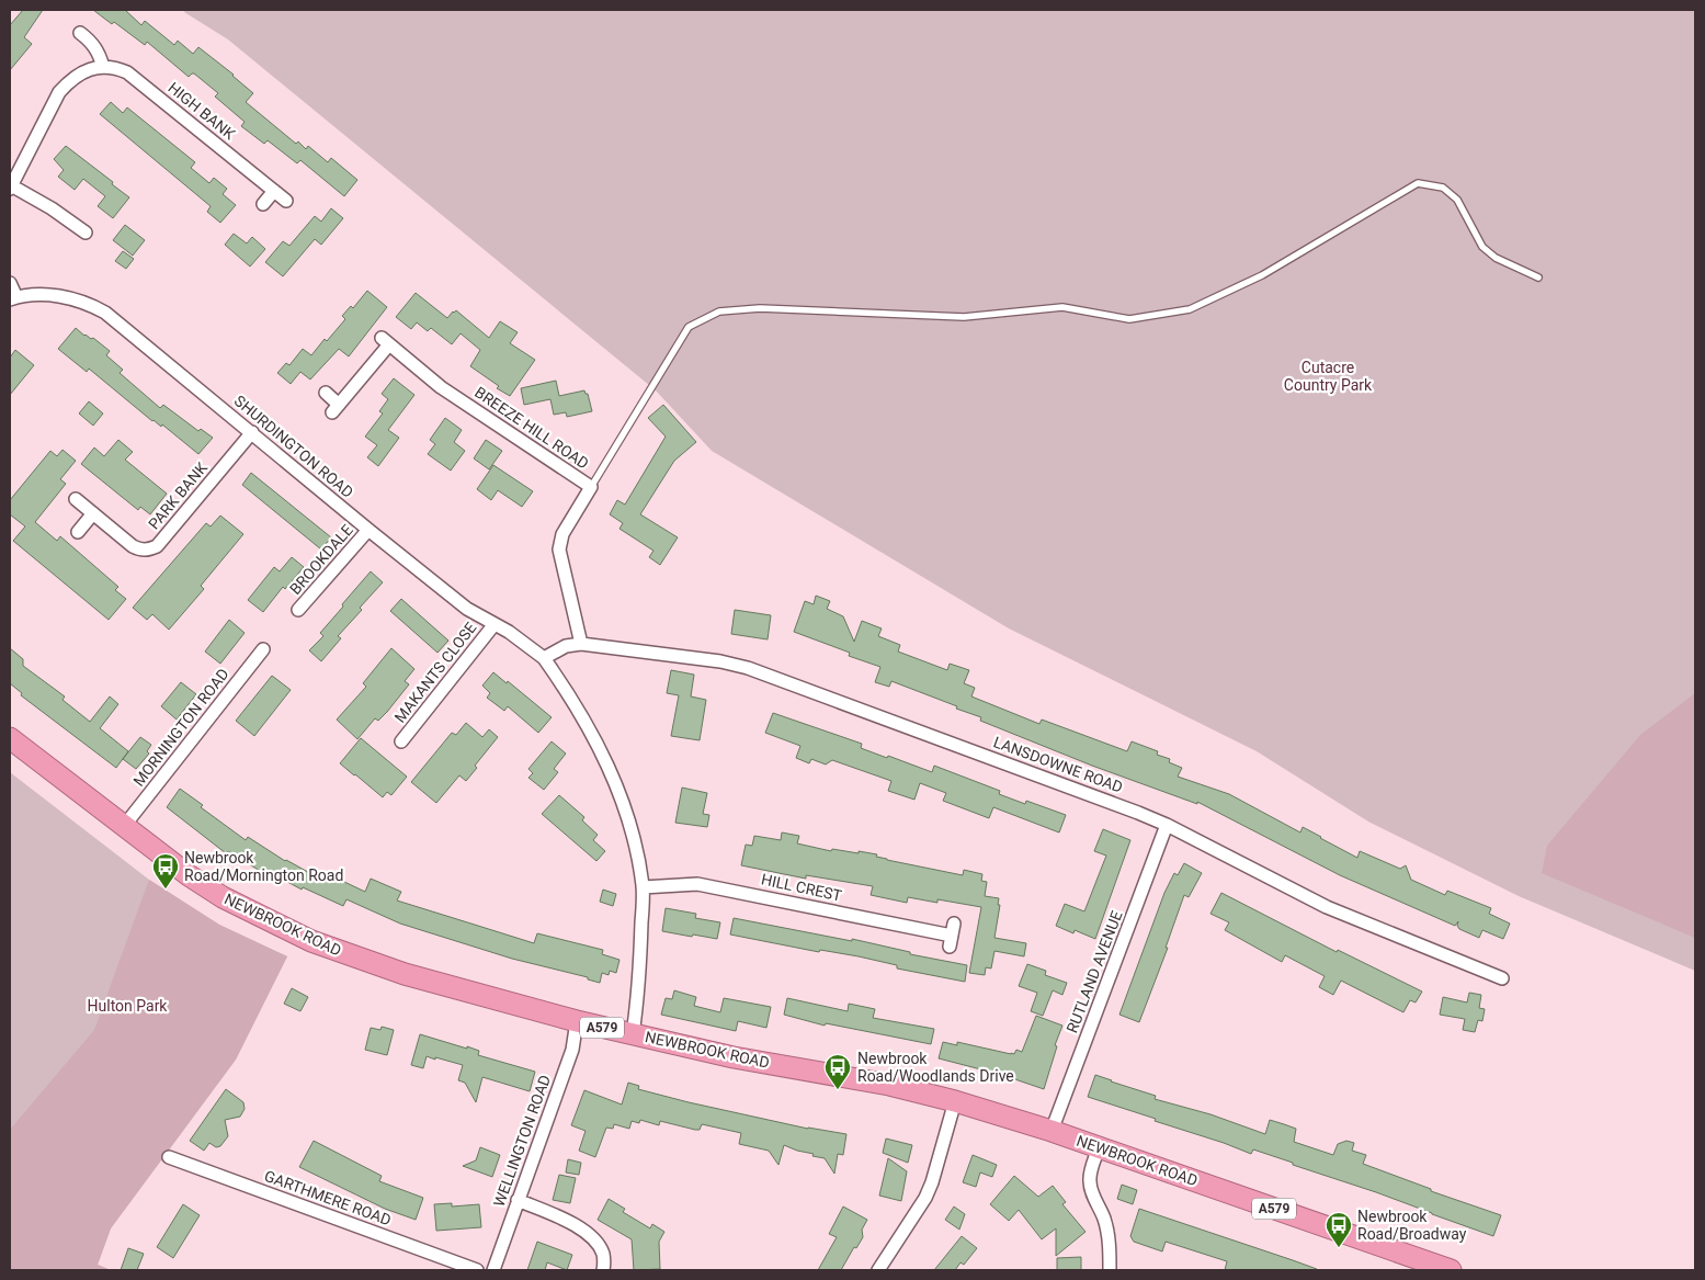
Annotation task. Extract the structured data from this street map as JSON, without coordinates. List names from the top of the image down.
{
  "streets": {
    "highway": ["NEWBROOK ROAD", "A579"],
    "street": [
      "HIGH BANK",
      "BREEZE HILL ROAD",
      "SHURDINGTON ROAD",
      "PARK BANK",
      "BROOKDALE",
      "MAKANTS CLOSE",
      "MORNINGTON ROAD",
      "LANSDOWNE ROAD",
      "HILL CREST",
      "RUTLAND AVENUE",
      "WELLINGTON ROAD",
      "GARTHMERE ROAD"
    ]
  },
  "crossings": [
    ["BREEZE HILL ROAD", "LANSDOWNE ROAD"],
    ["SHURDINGTON ROAD", "PARK BANK"],
    ["SHURDINGTON ROAD", "BROOKDALE"],
    ["SHURDINGTON ROAD", "MAKANTS CLOSE"],
    ["MORNINGTON ROAD", "NEWBROOK ROAD"],
    ["LANSDOWNE ROAD", "RUTLAND AVENUE"],
    ["NEWBROOK ROAD", "RUTLAND AVENUE"],
    ["NEWBROOK ROAD", "WELLINGTON ROAD"]
  ],
  "parks": ["Cutacre Country Park", "Hulton Park"],
  "places": {
    "bus stop": ["Newbrook Road/Mornington Road", "Newbrook Road/Woodlands Drive", "Newbrook Road/Broadway"]
  }
}
